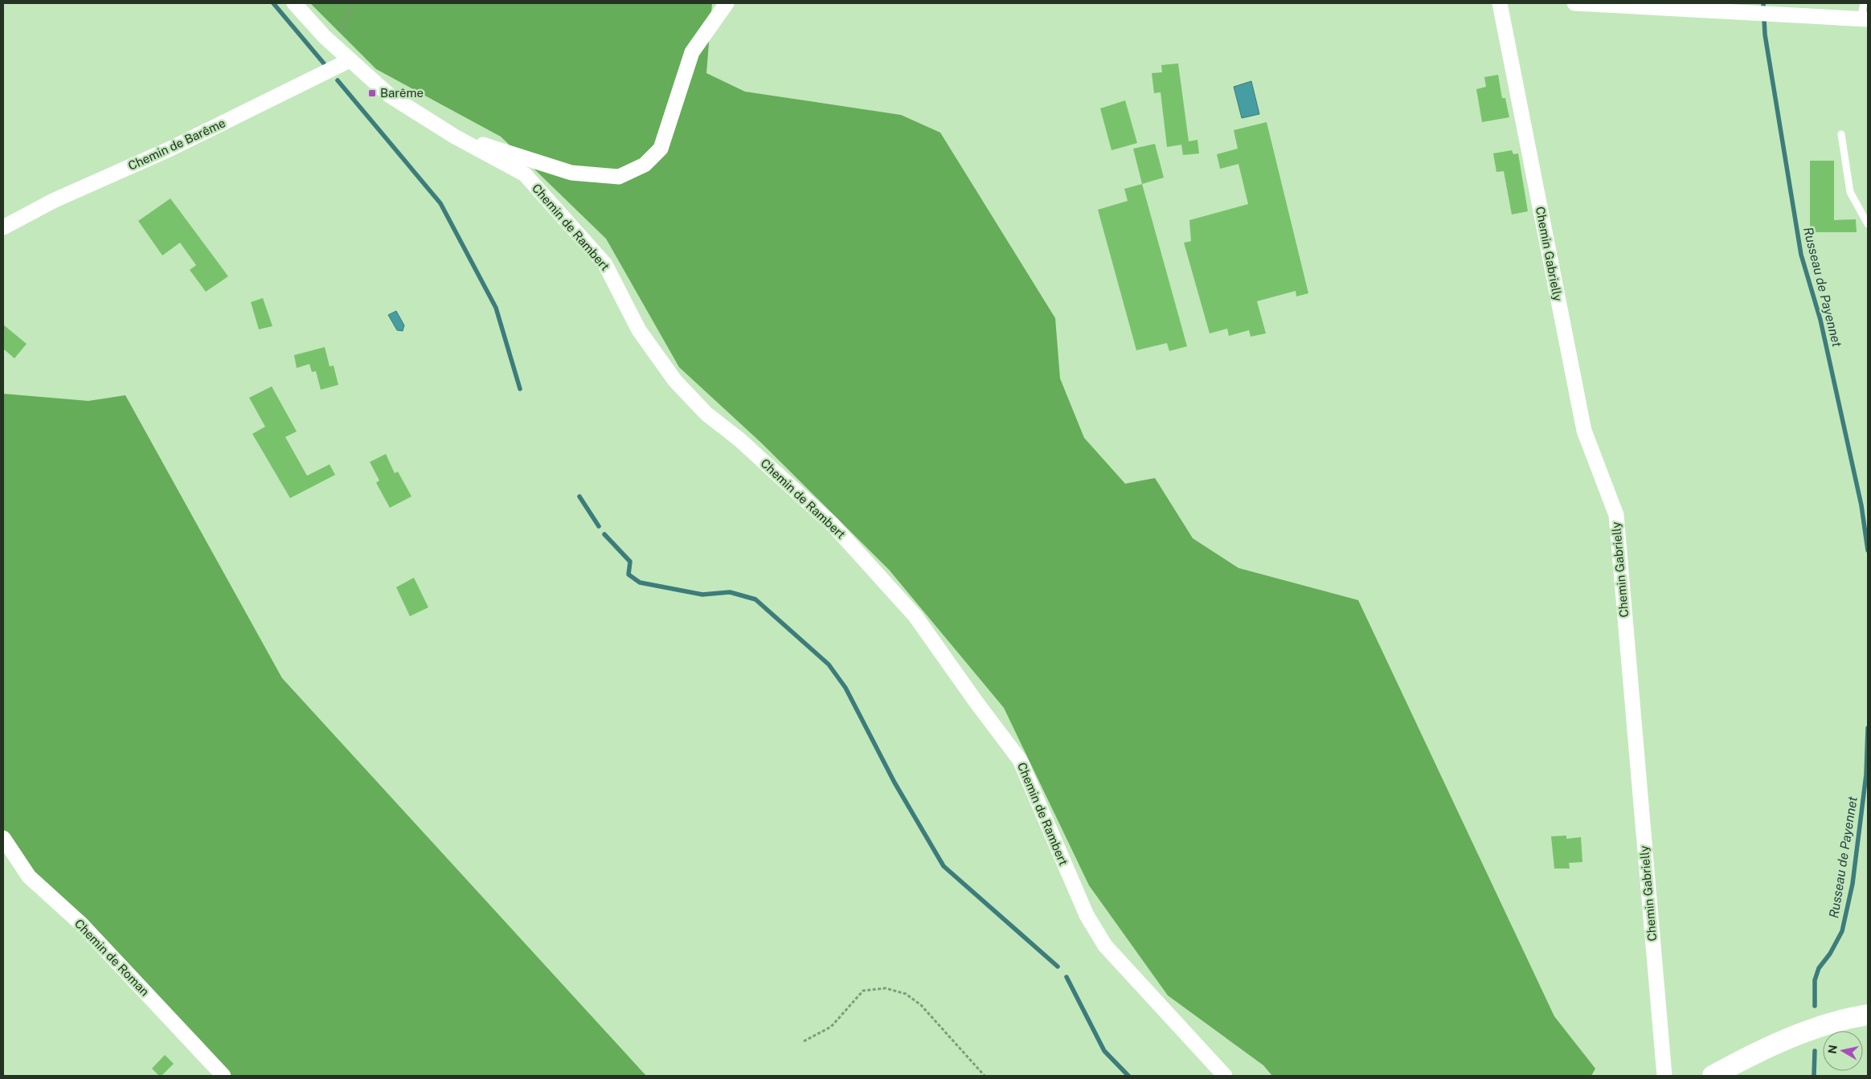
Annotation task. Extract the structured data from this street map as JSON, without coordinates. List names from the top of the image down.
{
  "streets": {
    "street": [
      "Chemin de Barême",
      "Chemin de Rambert",
      "Chemin Gabrielly",
      "Chemin de Roman"
    ]
  },
  "crossings": [
    ["Chemin de Barême", "Chemin de Rambert"]
  ],
  "water": ["Russeau de Payennet"],
  "places": {
    "transit": ["Barême"]
  },
  "north": "left"
}
